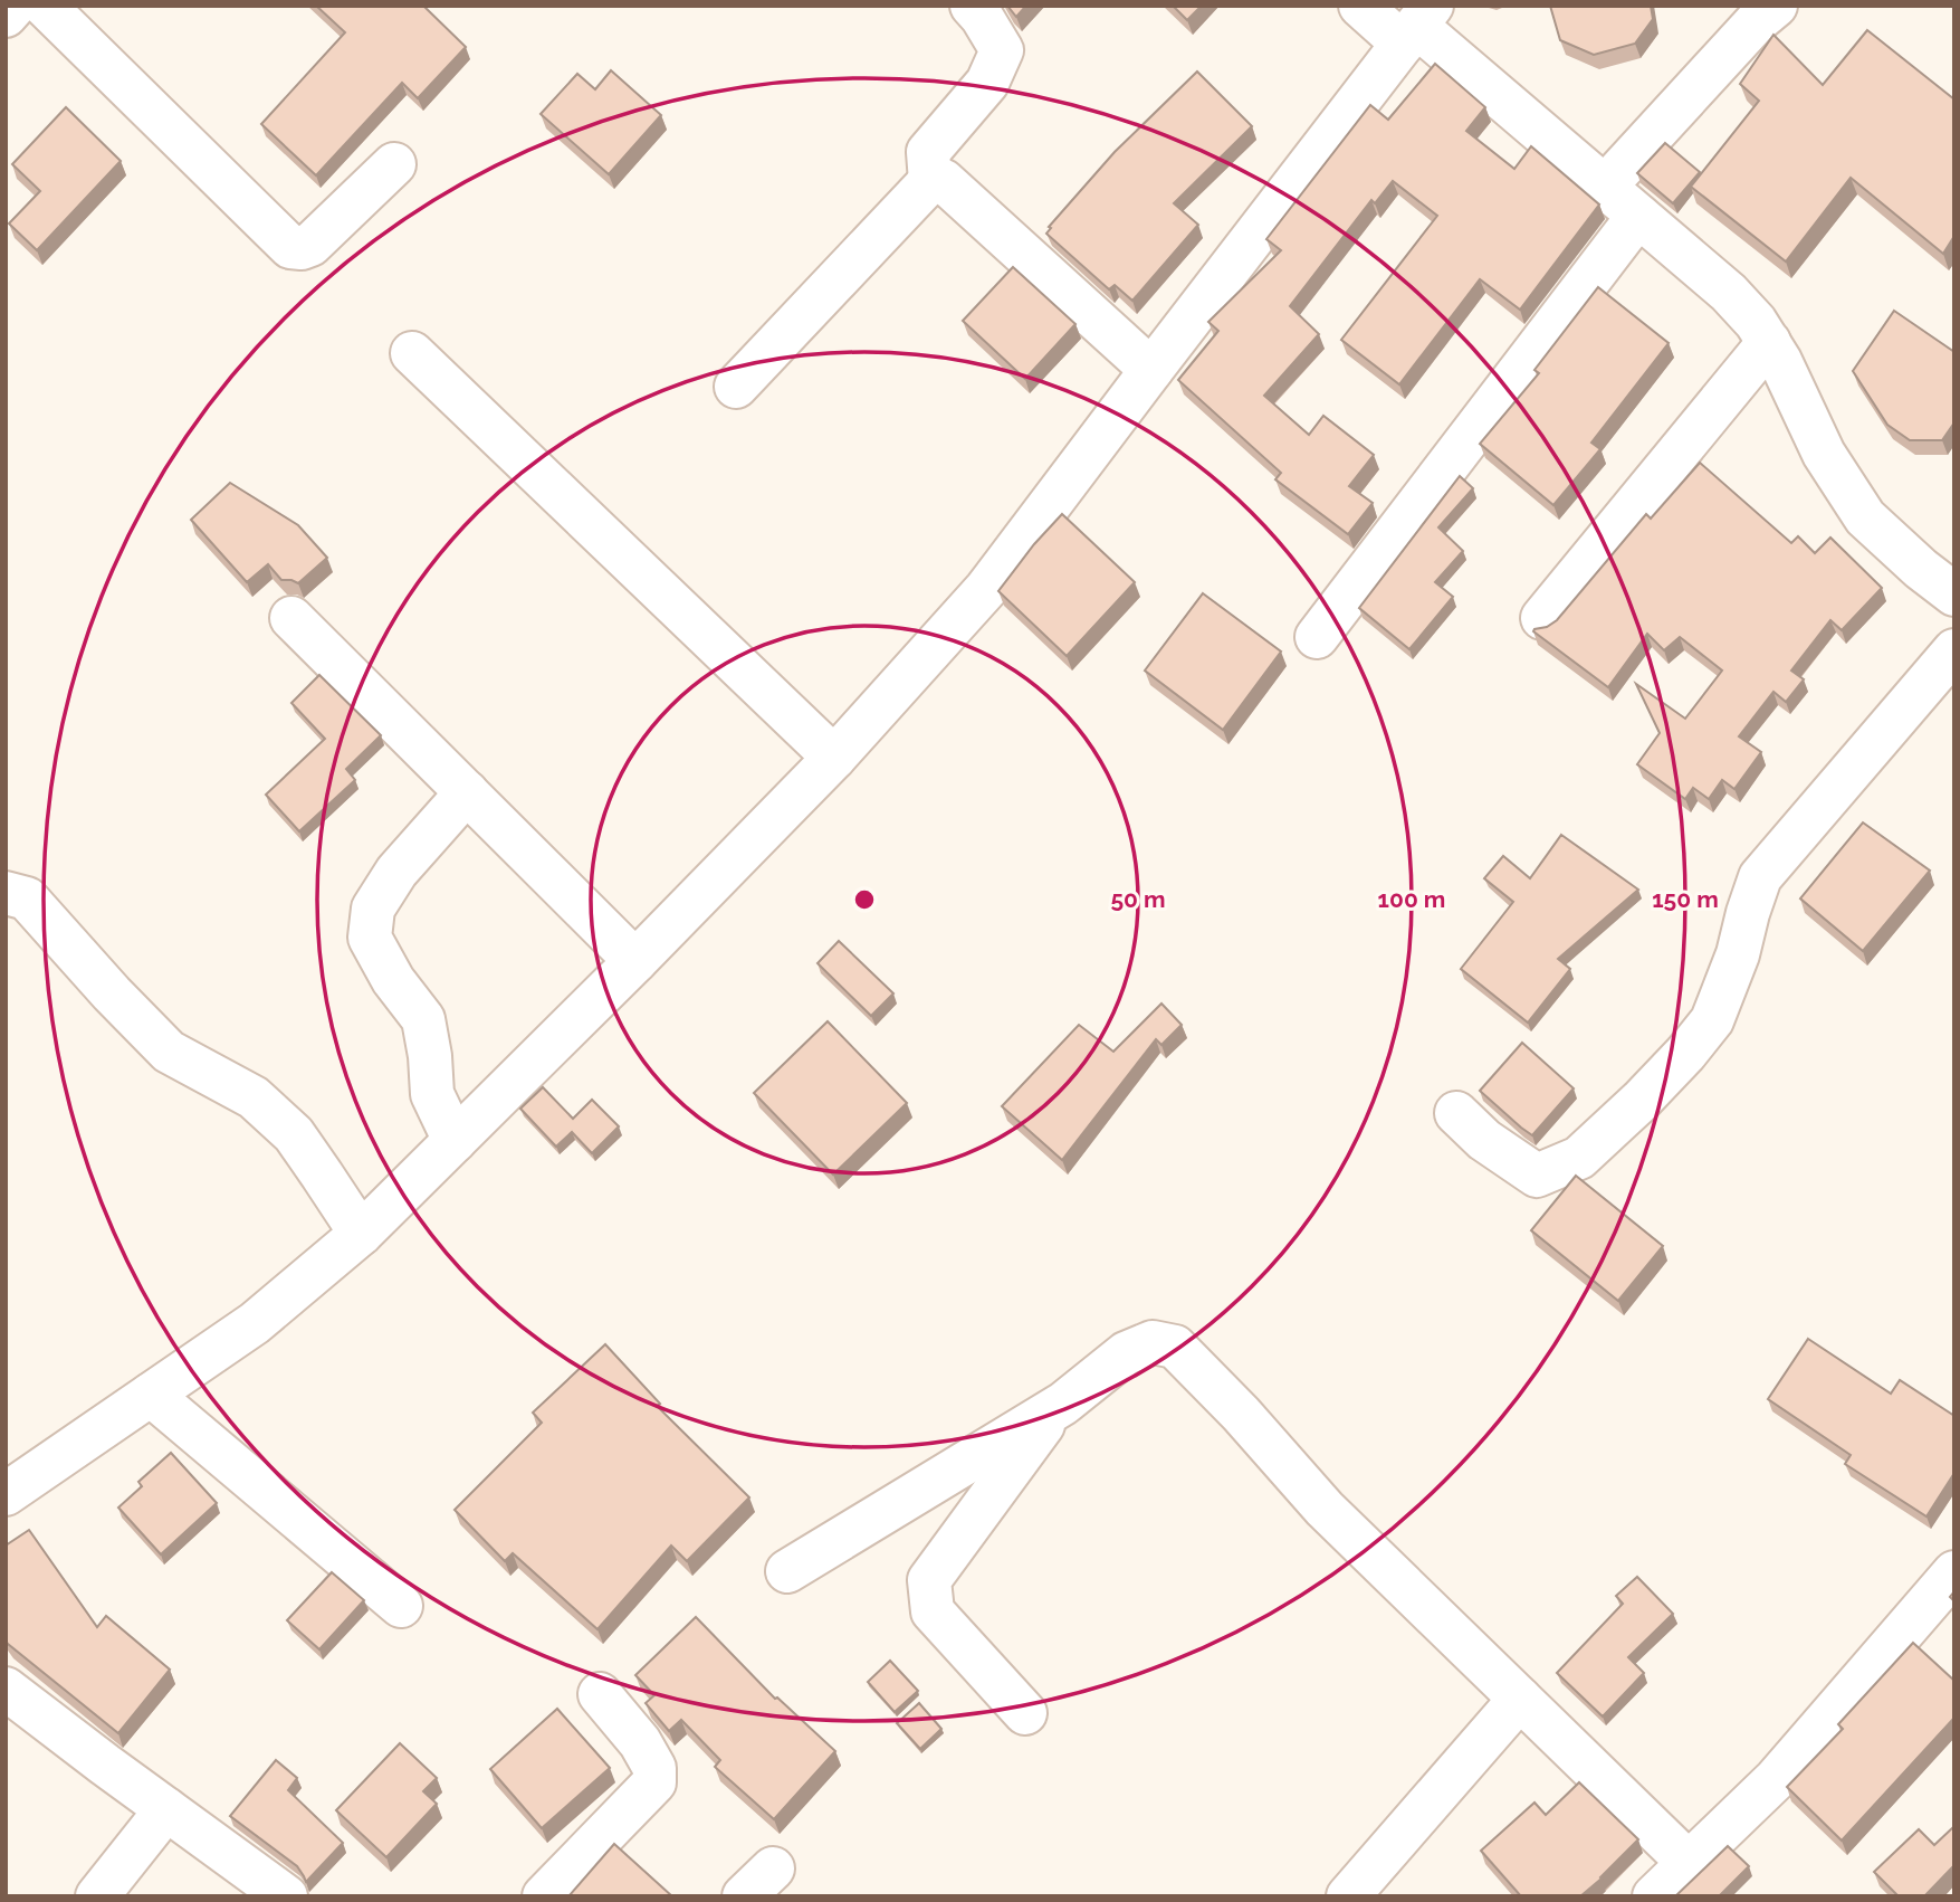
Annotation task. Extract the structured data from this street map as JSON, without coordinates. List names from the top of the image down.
{
  "rings": ["50 m", "100 m", "150 m"]
}
